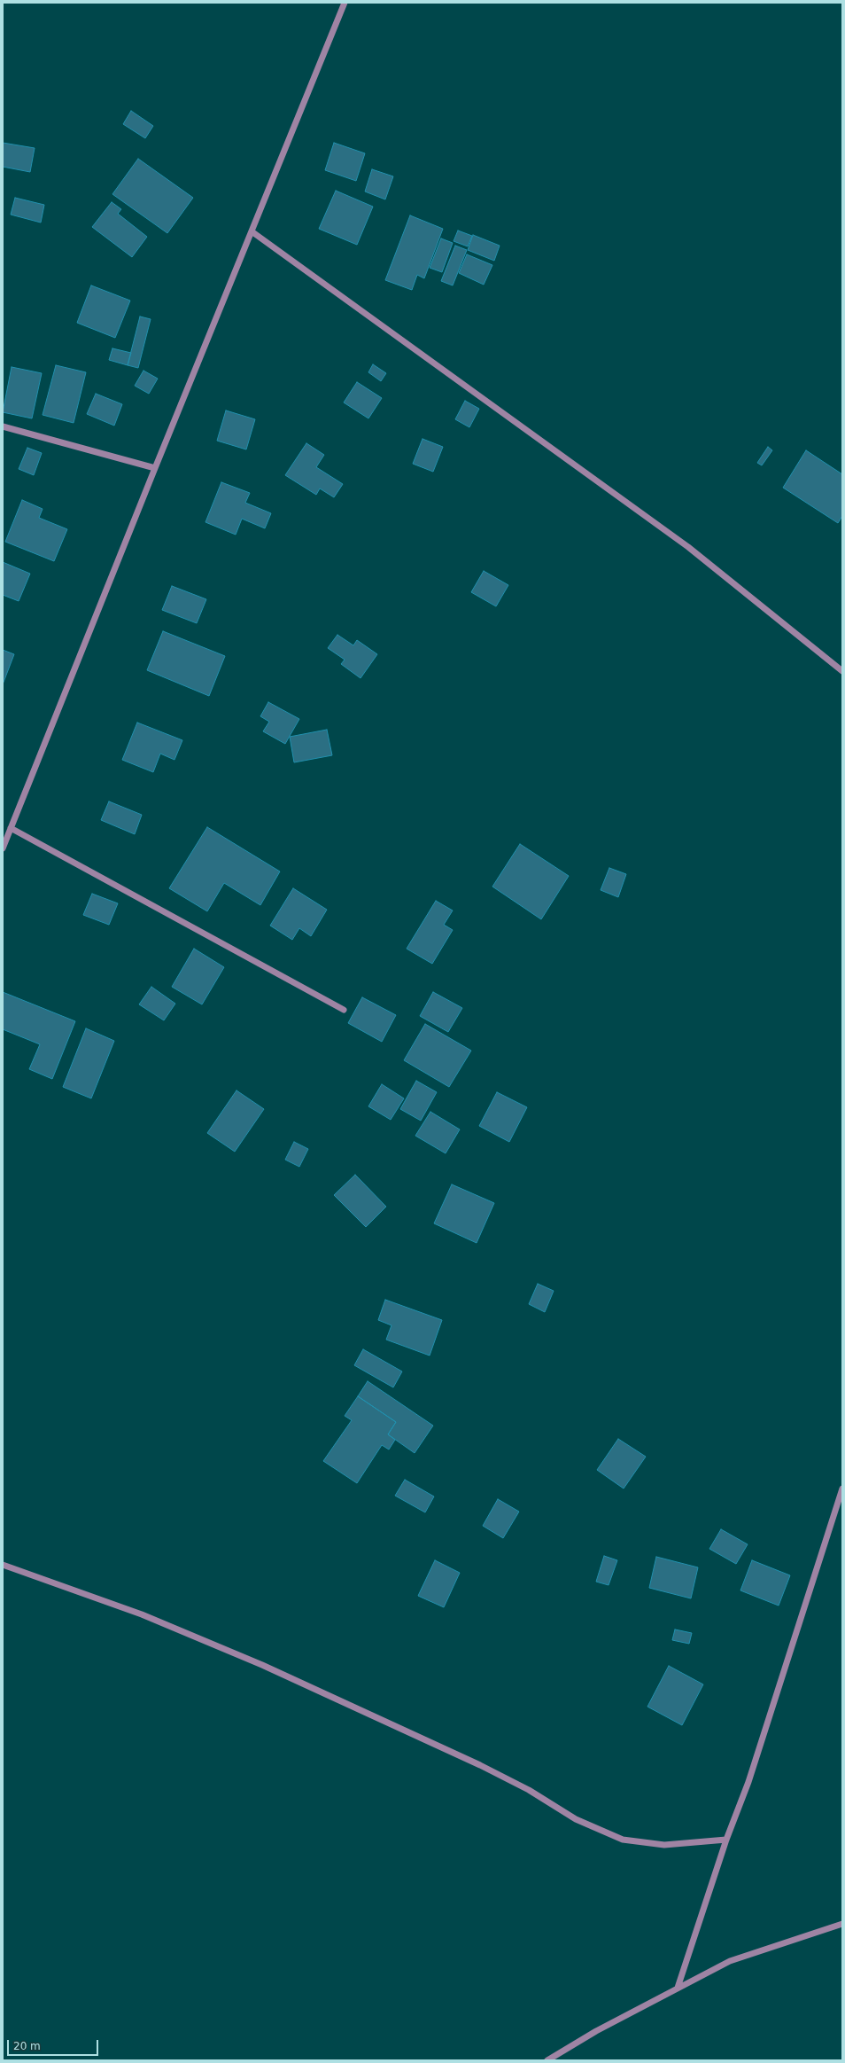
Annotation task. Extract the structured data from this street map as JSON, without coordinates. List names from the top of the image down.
{
  "scale_bar": "20 m"
}
